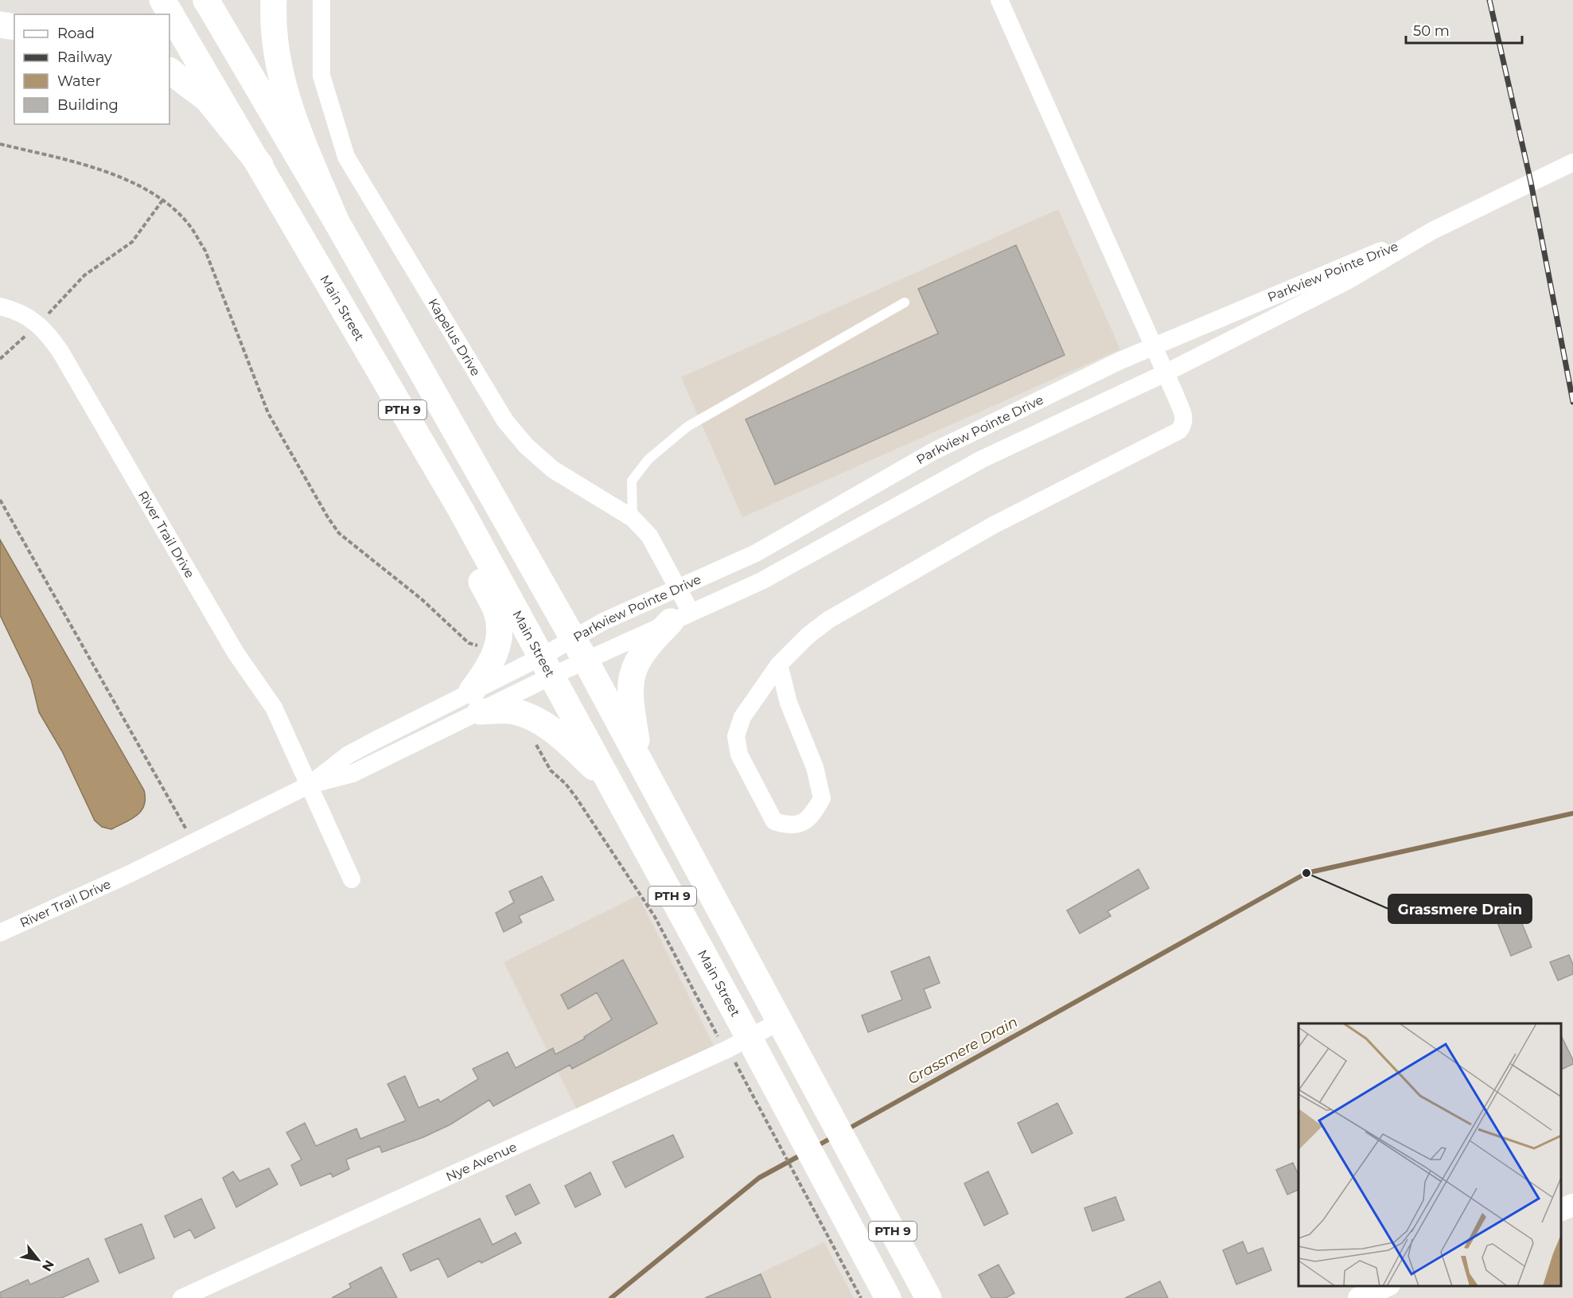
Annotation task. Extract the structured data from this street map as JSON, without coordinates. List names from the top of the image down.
{
  "streets": {
    "main road": ["Main Street", "PTH 9"],
    "street": [
      "Parkview Pointe Drive",
      "Kapelus Drive",
      "River Trail Drive",
      "Nye Avenue"
    ]
  },
  "crossings": [
    ["Parkview Pointe Drive", "Main Street"],
    ["Parkview Pointe Drive", "Kapelus Drive"],
    ["Parkview Pointe Drive", "PTH 9"],
    ["Parkview Pointe Drive", "River Trail Drive"],
    ["Main Street", "River Trail Drive"],
    ["Main Street", "Nye Avenue"],
    ["PTH 9", "Nye Avenue"]
  ],
  "water": ["Grassmere Drain"],
  "places": ["Grassmere Drain"],
  "legend": [
    "Road",
    "Railway",
    "Water",
    "Building"
  ],
  "scale_bar": "50 m",
  "north": "bottom right"
}
